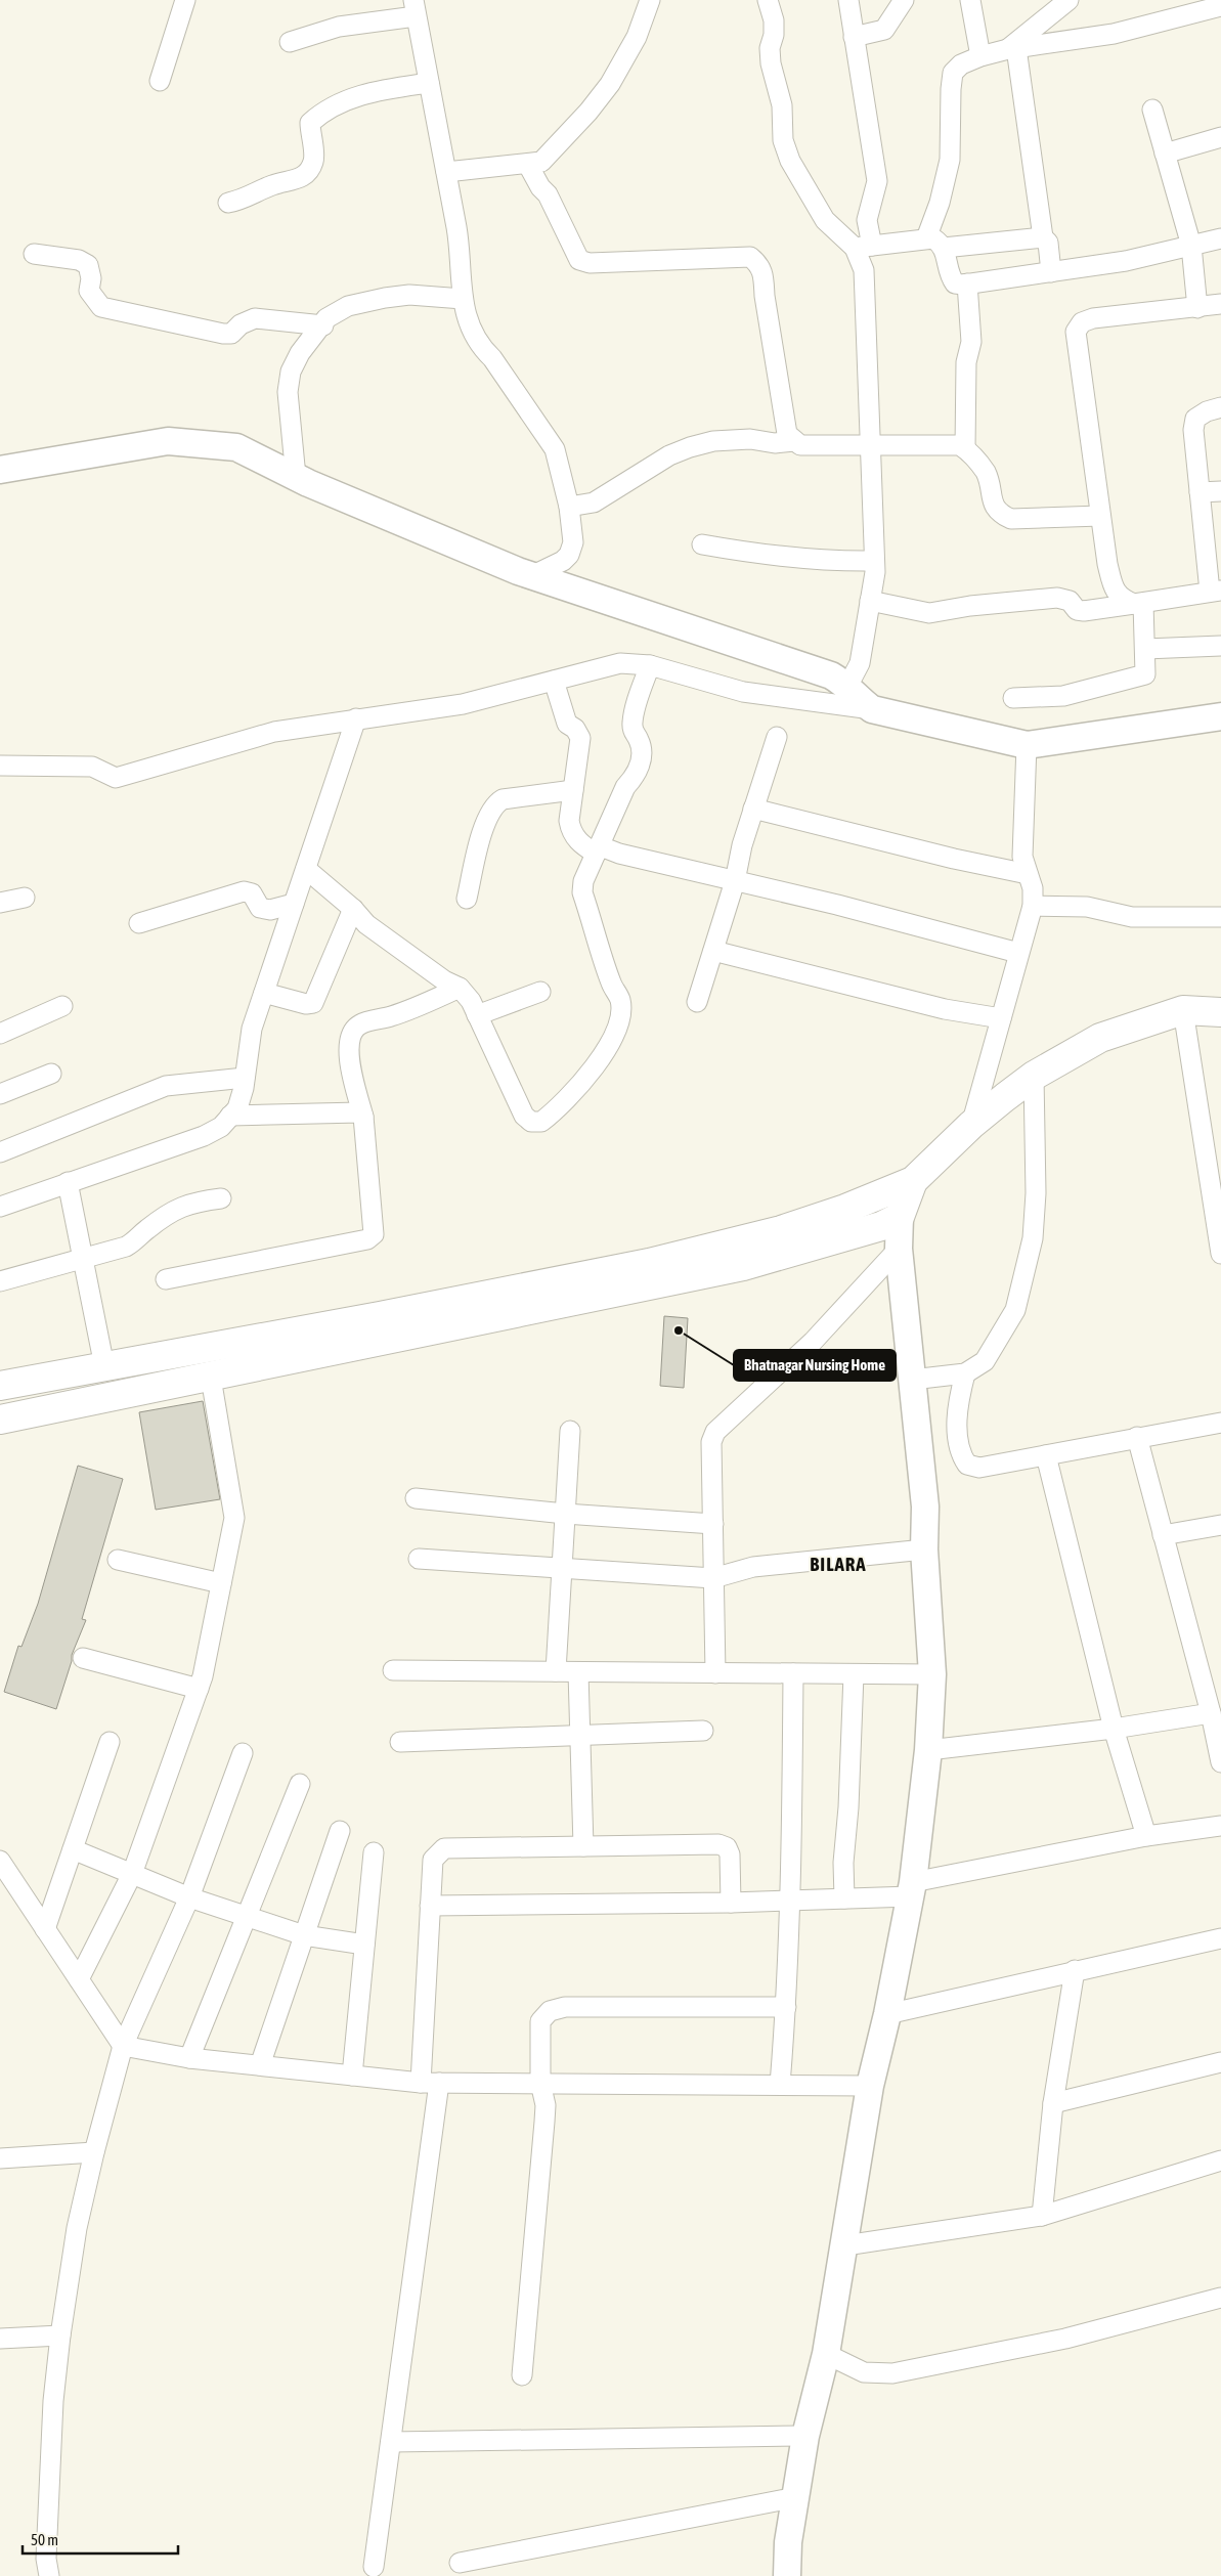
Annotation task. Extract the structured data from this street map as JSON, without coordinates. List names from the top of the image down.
{
  "districts": ["BILARA"],
  "places": ["Bhatnagar Nursing Home"],
  "scale_bar": "50 m"
}
